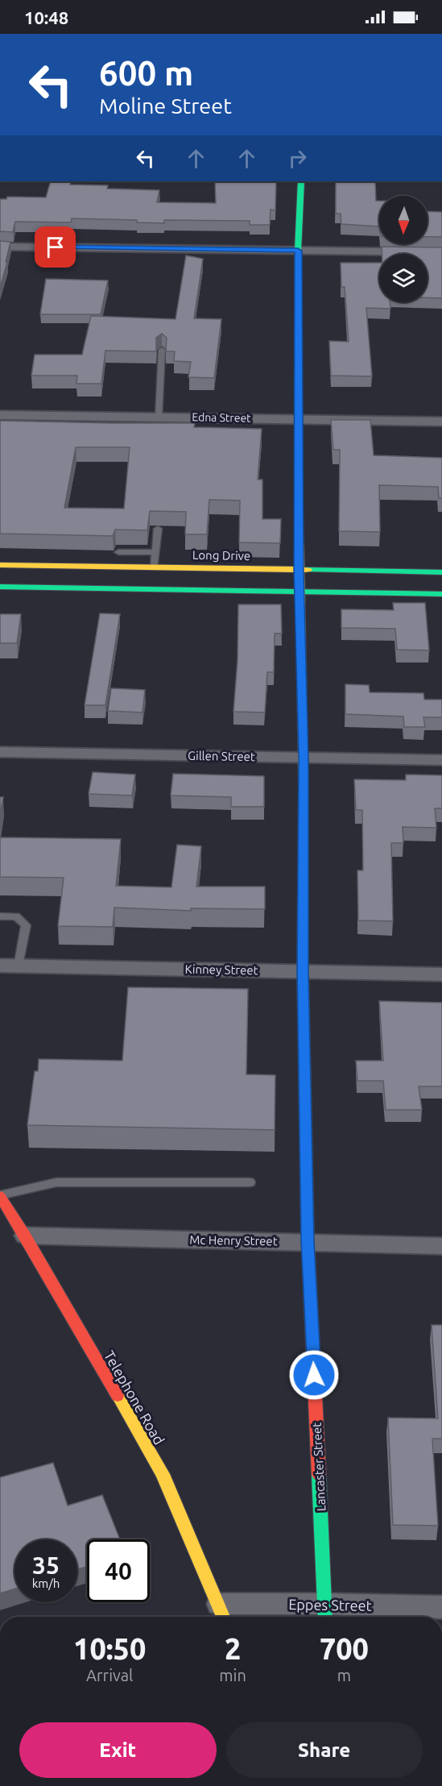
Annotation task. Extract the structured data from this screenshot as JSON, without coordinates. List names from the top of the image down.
{
  "streets": {
    "street": [
      "Edna Street",
      "Long Drive",
      "Gillen Street",
      "Kinney Street",
      "Mc Henry Street",
      "Telephone Road",
      "Lancaster Street",
      "Eppes Street"
    ]
  },
  "crossings": [
    ["Edna Street", "Lancaster Street"],
    ["Long Drive", "Lancaster Street"],
    ["Gillen Street", "Lancaster Street"],
    ["Kinney Street", "Lancaster Street"],
    ["Mc Henry Street", "Telephone Road"],
    ["Mc Henry Street", "Lancaster Street"],
    ["Telephone Road", "Eppes Street"],
    ["Lancaster Street", "Eppes Street"]
  ],
  "north": "bottom",
  "page": {
    "status": "10:48",
    "turn": ["600 m", "Moline Street"],
    "speed": "35 km/h",
    "limit": "40",
    "eta": [
      "10:50",
      "Arrival",
      "2",
      "min",
      "700",
      "m"
    ],
    "buttons": ["Exit", "Share"]
  }
}
